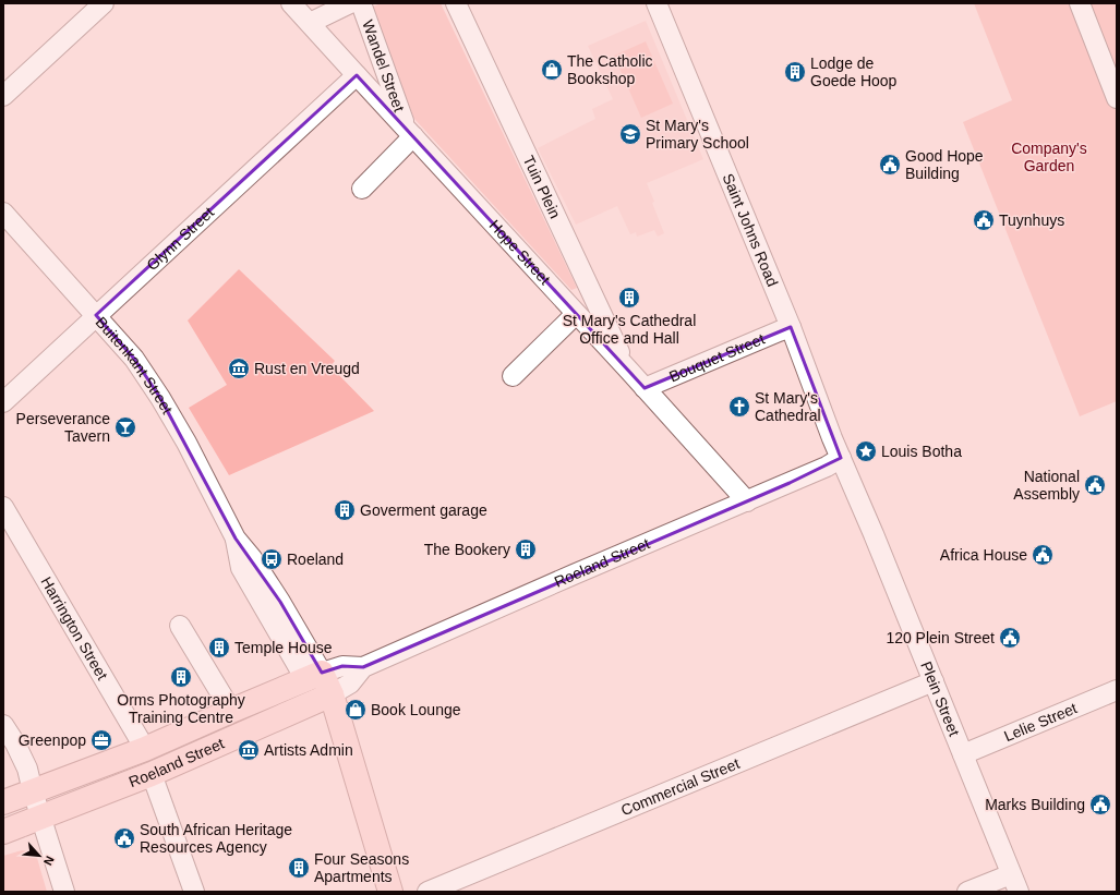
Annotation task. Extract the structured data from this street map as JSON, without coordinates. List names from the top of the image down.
{
  "streets": {
    "main road": ["Buitenkant Street", "Roeland Street"],
    "street": [
      "Wandel Street",
      "Tuin Plein",
      "Saint Johns Road",
      "Glynn Street",
      "Hope Street",
      "Bouquet Street",
      "Harrington Street",
      "Plein Street",
      "Lelie Street",
      "Commercial Street"
    ]
  },
  "crossings": [
    ["Wandel Street", "Hope Street"],
    ["Tuin Plein", "Hope Street"],
    ["Saint Johns Road", "Bouquet Street"],
    ["Saint Johns Road", "Roeland Street"],
    ["Saint Johns Road", "Plein Street"],
    ["Glynn Street", "Hope Street"],
    ["Glynn Street", "Buitenkant Street"],
    ["Hope Street", "Bouquet Street"],
    ["Hope Street", "Roeland Street"],
    ["Buitenkant Street", "Roeland Street"],
    ["Roeland Street", "Harrington Street"],
    ["Roeland Street", "Plein Street"],
    ["Plein Street", "Lelie Street"],
    ["Plein Street", "Commercial Street"]
  ],
  "parks": ["Company's Garden"],
  "places": {
    "shop": ["The Catholic Bookshop", "Book Lounge"],
    "building": [
      "Lodge de Goede Hoop",
      "St Mary's Cathedral Office and Hall",
      "Goverment garage",
      "The Bookery",
      "Temple House",
      "Orms Photography Training Centre",
      "Four Seasons Apartments"
    ],
    "school or university": ["St Mary's Primary School"],
    "public building": [
      "Good Hope Building",
      "Tuynhuys",
      "National Assembly",
      "Africa House",
      "120 Plein Street",
      "Marks Building",
      "South African Heritage Resources Agency"
    ],
    "museum": ["Rust en Vreugd", "Artists Admin"],
    "church": ["St Mary's Cathedral"],
    "bar": ["Perseverance Tavern"],
    "place": ["Louis Botha"],
    "bus stop": ["Roeland"],
    "office": ["Greenpop"]
  },
  "north": "bottom right"
}
